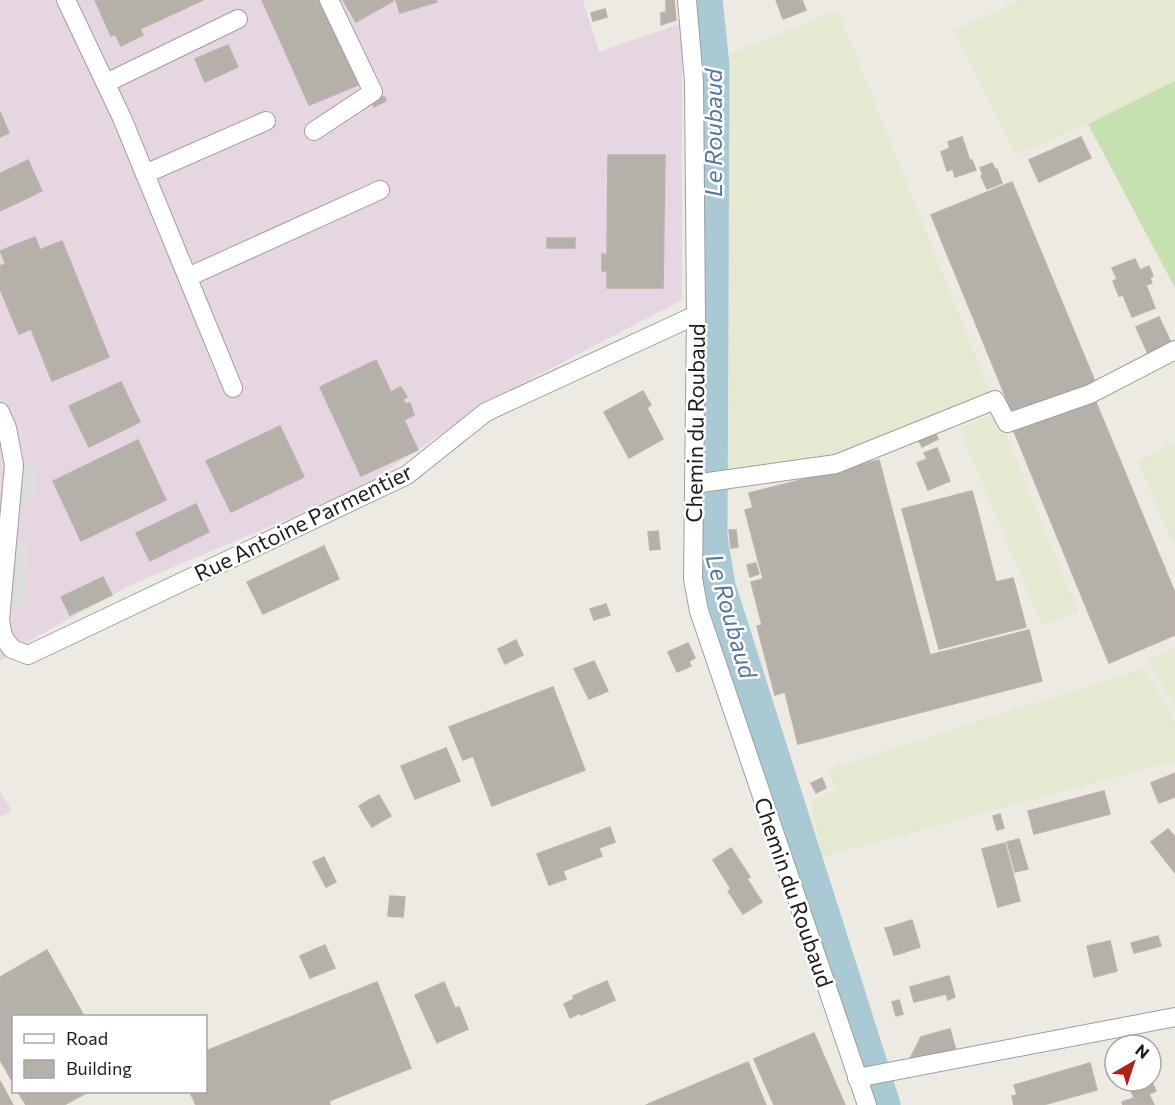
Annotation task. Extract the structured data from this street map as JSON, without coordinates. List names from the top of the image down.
{
  "streets": {
    "street": ["Chemin du Roubaud", "Rue Antoine Parmentier"]
  },
  "crossings": [
    ["Chemin du Roubaud", "Rue Antoine Parmentier"]
  ],
  "water": ["Le Roubaud"],
  "legend": ["Road", "Building"],
  "north": "top right"
}
